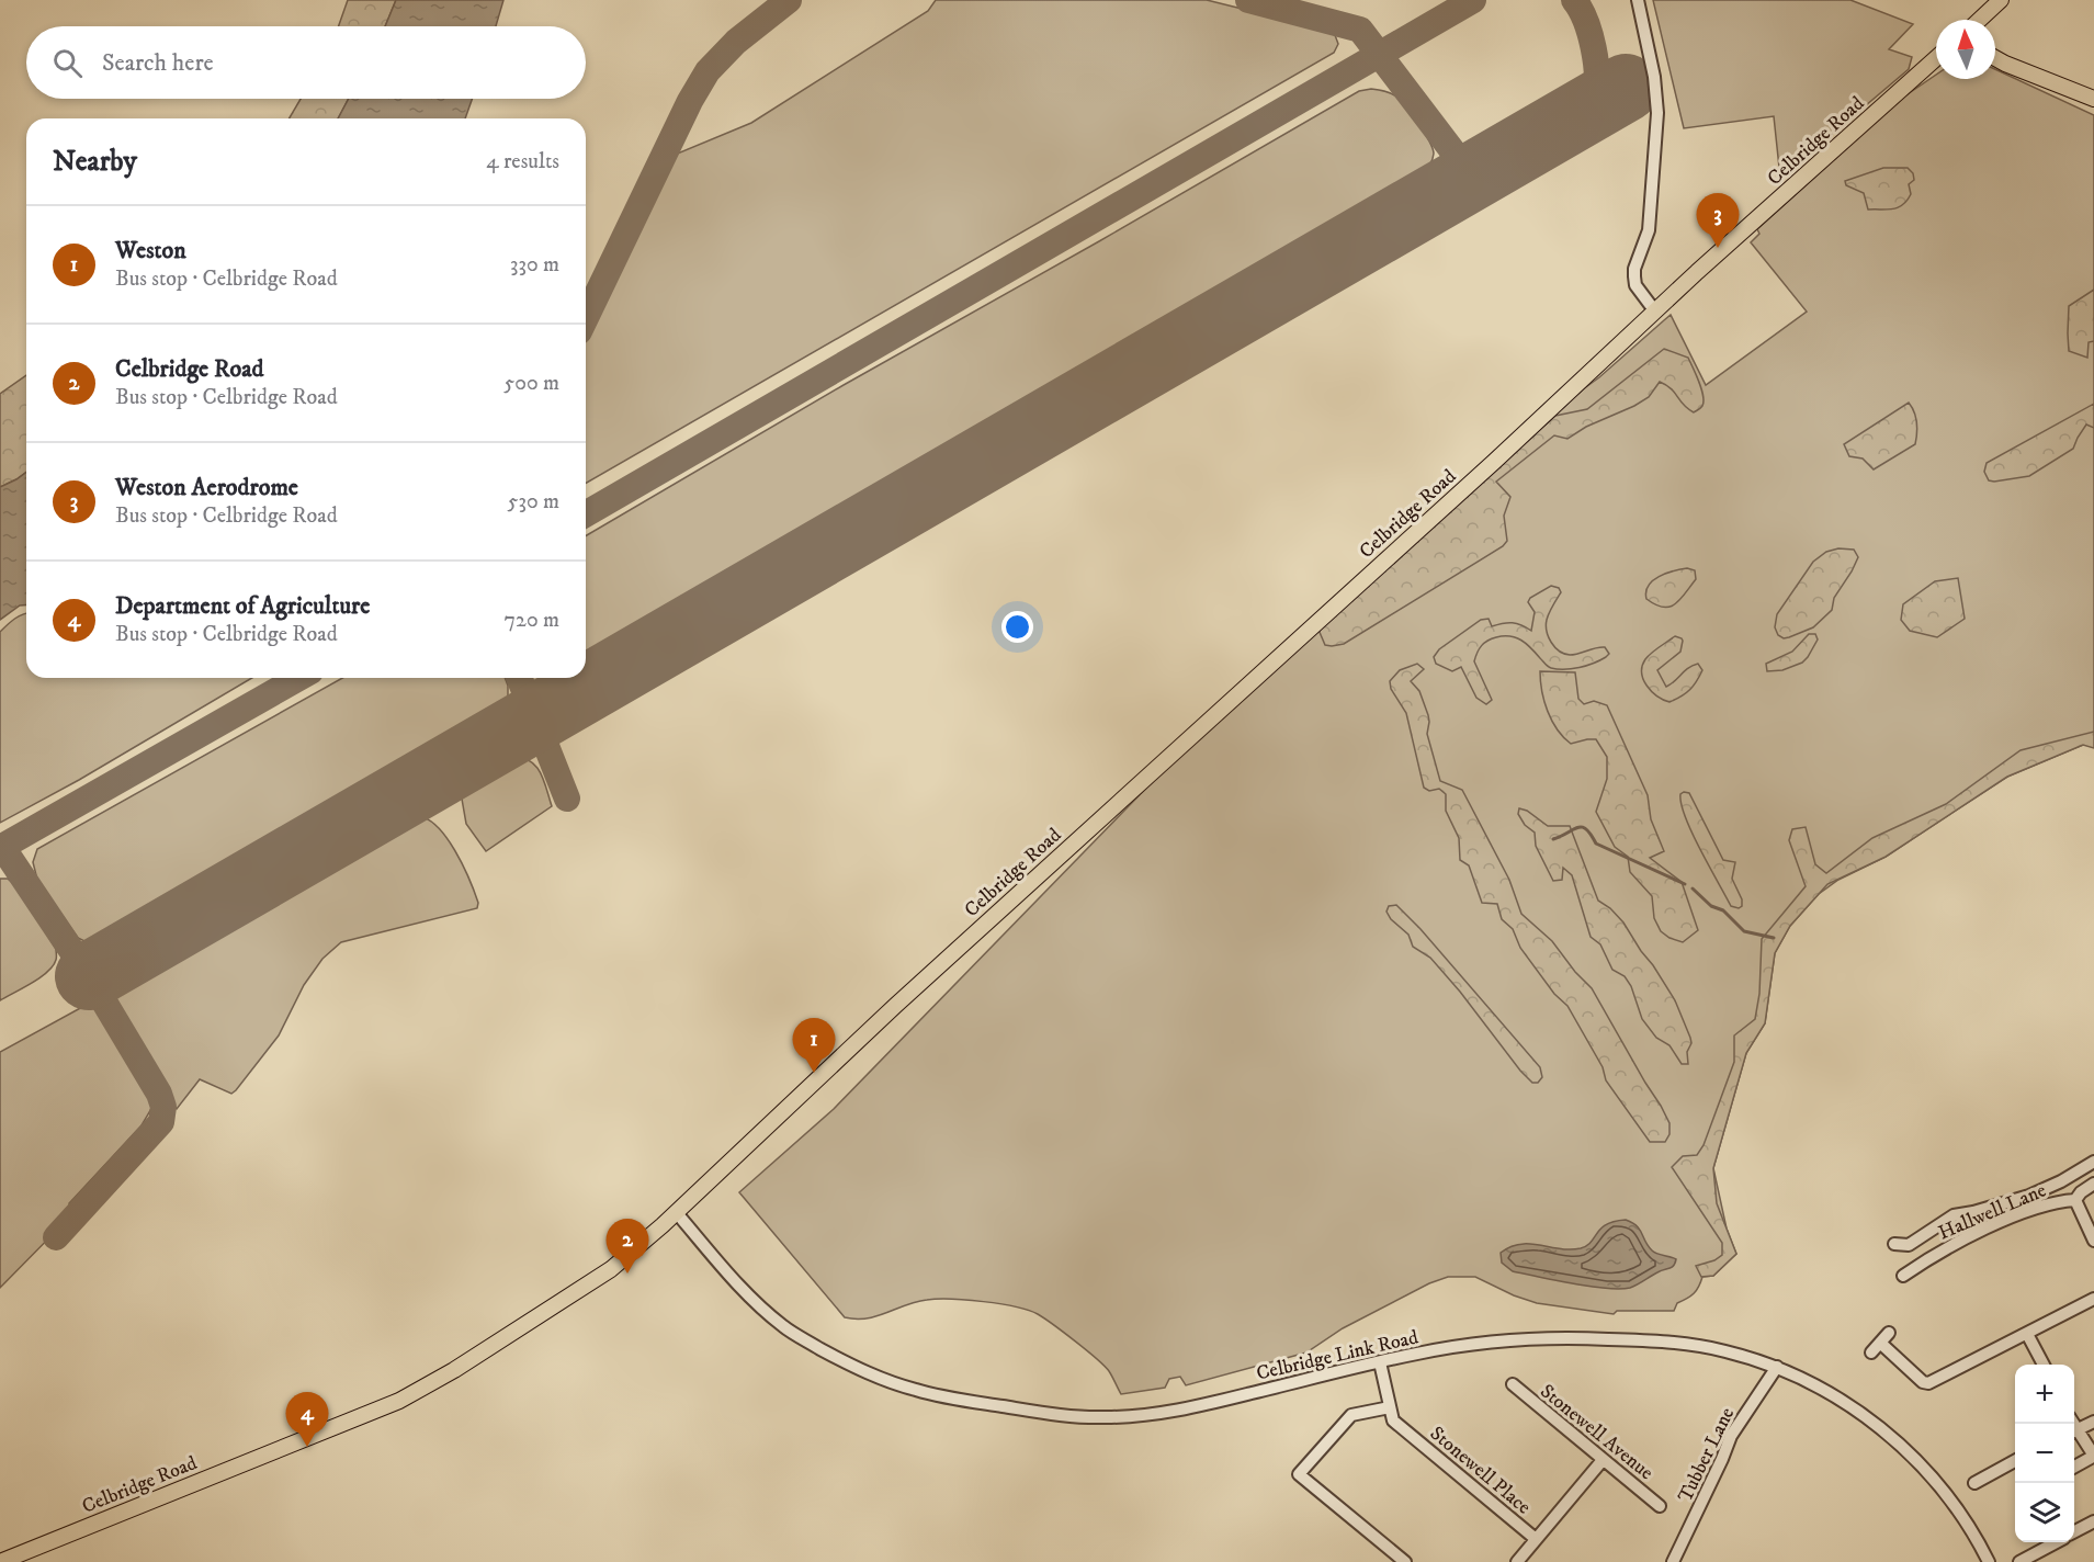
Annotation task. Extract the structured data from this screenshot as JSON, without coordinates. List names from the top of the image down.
{
  "streets": {
    "main road": ["Celbridge Road"],
    "street": [
      "Hallwell Lane",
      "Celbridge Link Road",
      "Stonewell Avenue",
      "Tubber Lane",
      "Stonewell Place"
    ]
  },
  "crossings": [
    ["Celbridge Road", "Celbridge Link Road"],
    ["Celbridge Link Road", "Tubber Lane"],
    ["Celbridge Link Road", "Stonewell Place"]
  ],
  "north": "top",
  "page": {
    "search": "Search here",
    "heading": ["Nearby", "4 results"],
    "pins": [
      "3",
      "1",
      "2",
      "4"
    ],
    "list": [
      {
        "mark": "1",
        "name": "Weston",
        "note": "Bus stop · Celbridge Road",
        "value": "330 m"
      },
      {
        "mark": "2",
        "name": "Celbridge Road",
        "note": "Bus stop · Celbridge Road",
        "value": "500 m"
      },
      {
        "mark": "3",
        "name": "Weston Aerodrome",
        "note": "Bus stop · Celbridge Road",
        "value": "530 m"
      },
      {
        "mark": "4",
        "name": "Department of Agriculture",
        "note": "Bus stop · Celbridge Road",
        "value": "720 m"
      }
    ],
    "map_buttons": ["+", "−"]
  }
}
